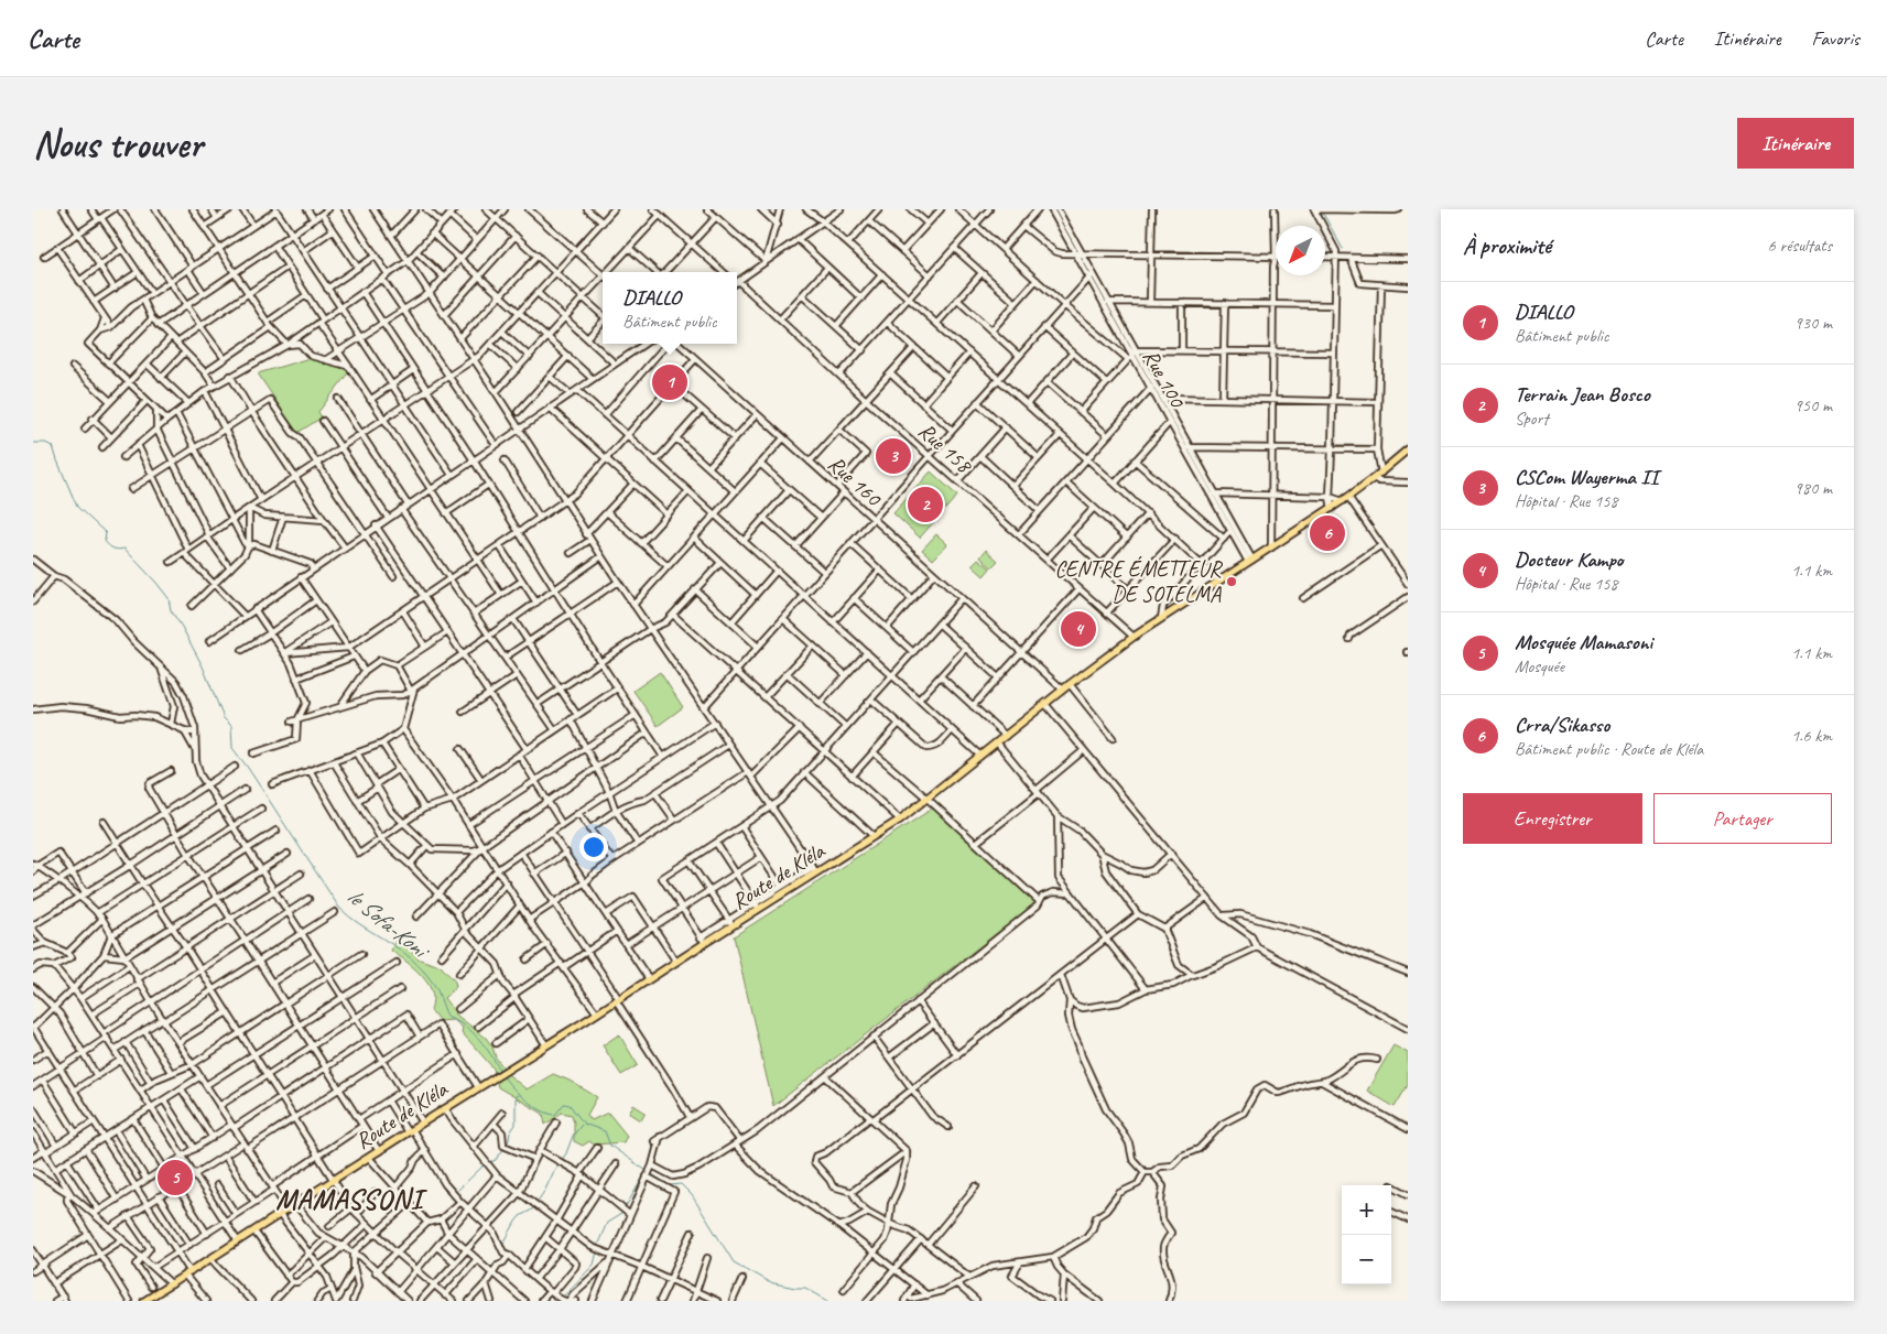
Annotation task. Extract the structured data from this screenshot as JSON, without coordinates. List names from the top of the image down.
{
  "streets": {
    "main road": ["Route de Kléla"],
    "street": ["Rue 100", "Rue 158", "Rue 160"]
  },
  "crossings": [
    ["Rue 100", "Route de Kléla"],
    ["Rue 158", "Route de Kléla"],
    ["Rue 160", "Route de Kléla"]
  ],
  "districts": ["MAMASSONI"],
  "water": ["le Sofa-Koni"],
  "places": ["CENTRE ÉMETTEUR DE SOTELMA"],
  "north": "bottom left",
  "page": {
    "header": "Carte",
    "nav": ["Carte", "Itinéraire", "Favoris"],
    "buttons": [
      "Itinéraire",
      ["Enregistrer", "Partager"]
    ],
    "title": "Nous trouver",
    "heading": ["À proximité", "6 résultats"],
    "popup": ["DIALLO", "Bâtiment public"],
    "list": [
      {
        "mark": "1",
        "name": "DIALLO",
        "note": "Bâtiment public",
        "value": "930 m"
      },
      {
        "mark": "2",
        "name": "Terrain Jean Bosco",
        "note": "Sport",
        "value": "950 m"
      },
      {
        "mark": "3",
        "name": "CSCom Wayerma II",
        "note": "Hôpital · Rue 158",
        "value": "980 m"
      },
      {
        "mark": "4",
        "name": "Docteur Kampo",
        "note": "Hôpital · Rue 158",
        "value": "1.1 km"
      },
      {
        "mark": "5",
        "name": "Mosquée Mamasoni",
        "note": "Mosquée",
        "value": "1.1 km"
      },
      {
        "mark": "6",
        "name": "Crra/Sikasso",
        "note": "Bâtiment public · Route de Kléla",
        "value": "1.6 km"
      }
    ],
    "pins": [
      "1",
      "3",
      "2",
      "6",
      "4",
      "5"
    ],
    "map_buttons": ["+", "−"]
  }
}
